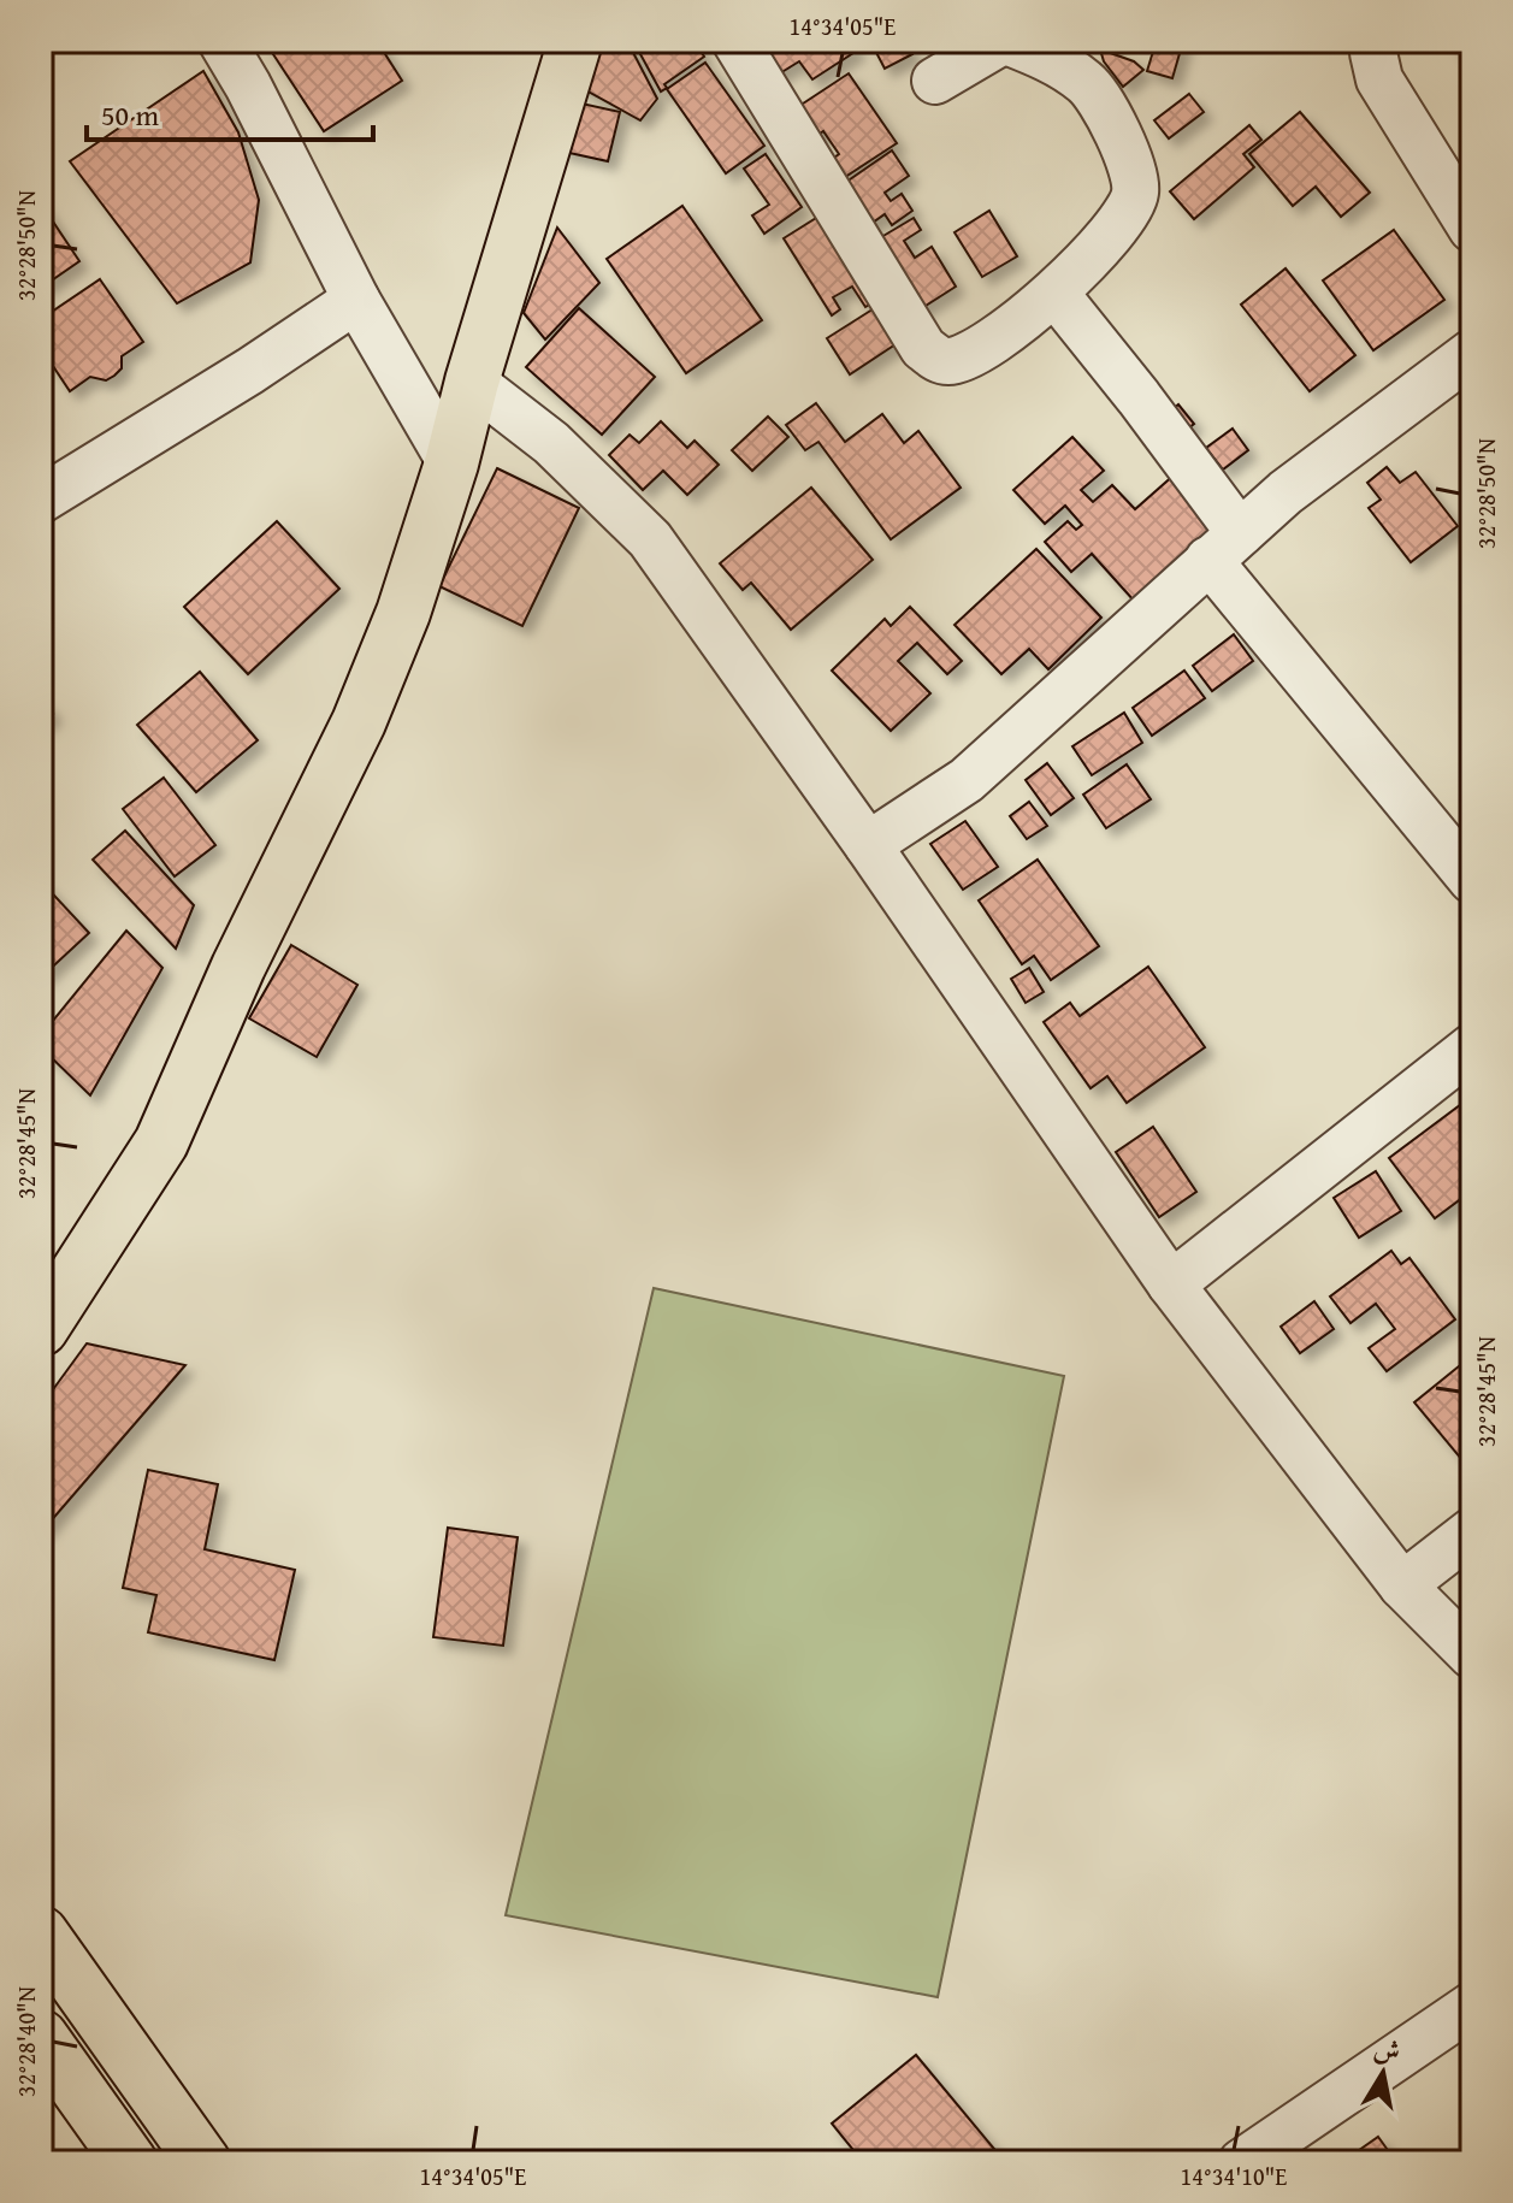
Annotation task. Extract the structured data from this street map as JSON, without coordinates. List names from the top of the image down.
{
  "scale_bar": "50 m",
  "north": "top",
  "coordinates": [
    "14°34'05\"E",
    "32°28'50\"N",
    "32°28'45\"N",
    "32°28'40\"N",
    "14°34'10\"E"
  ]
}
